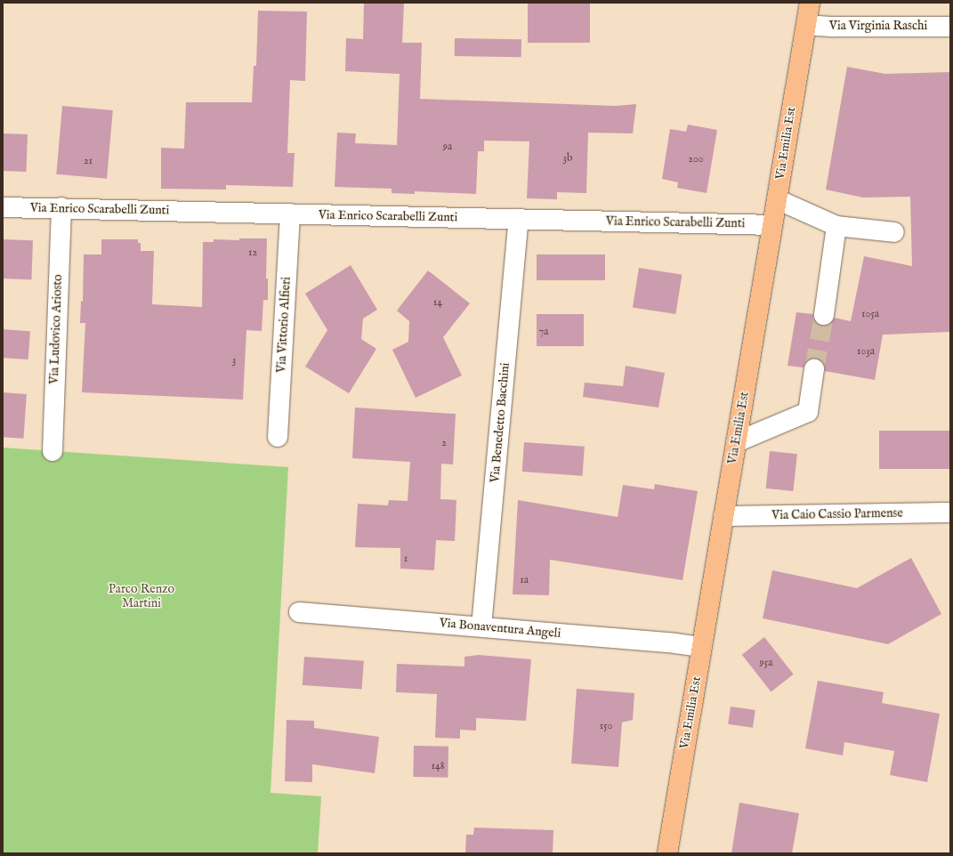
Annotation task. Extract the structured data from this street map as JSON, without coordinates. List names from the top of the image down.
{
  "streets": {
    "main road": ["Via Emilia Est"],
    "street": [
      "Via Virginia Raschi",
      "Via Enrico Scarabelli Zunti",
      "Via Vittorio Alfieri",
      "Via Ludovico Ariosto",
      "Via Benedetto Bacchini",
      "Via Caio Cassio Parmense",
      "Via Bonaventura Angeli"
    ]
  },
  "crossings": [
    ["Via Virginia Raschi", "Via Emilia Est"],
    ["Via Emilia Est", "Via Enrico Scarabelli Zunti"],
    ["Via Emilia Est", "Via Caio Cassio Parmense"],
    ["Via Emilia Est", "Via Bonaventura Angeli"],
    ["Via Enrico Scarabelli Zunti", "Via Vittorio Alfieri"],
    ["Via Enrico Scarabelli Zunti", "Via Ludovico Ariosto"],
    ["Via Enrico Scarabelli Zunti", "Via Benedetto Bacchini"],
    ["Via Benedetto Bacchini", "Via Bonaventura Angeli"]
  ],
  "parks": ["Parco Renzo Martini"],
  "house_numbers": [
    "9a",
    "3b",
    "200",
    "21",
    "12",
    "14",
    "105a",
    "7a",
    "103a",
    "3",
    "2",
    "1",
    "1a",
    "95a",
    "150",
    "148"
  ]
}
